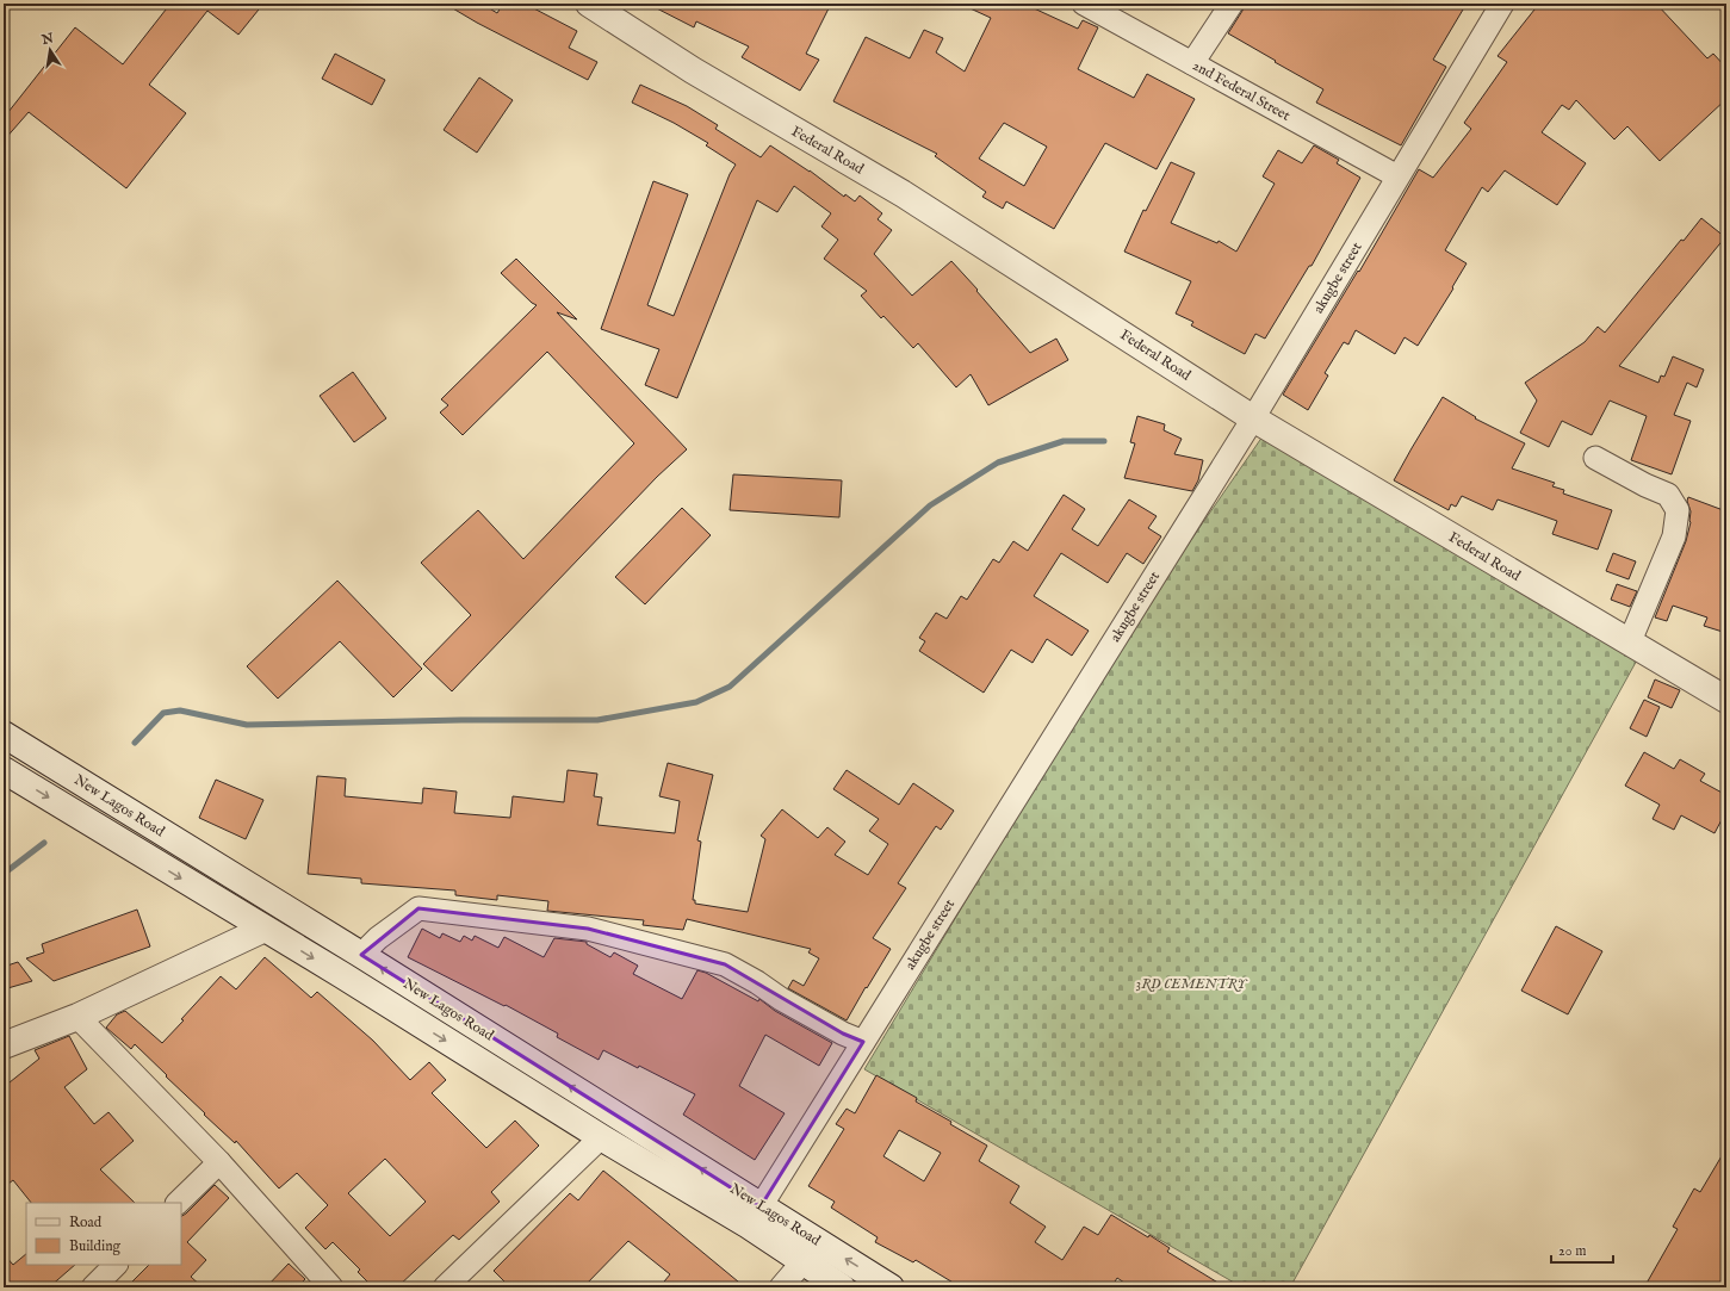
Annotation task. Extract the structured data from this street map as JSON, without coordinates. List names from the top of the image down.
{
  "streets": {
    "main road": ["Federal Road", "New Lagos Road"],
    "street": ["2nd Federal Street", "akugbe street"]
  },
  "crossings": [
    ["2nd Federal Street", "akugbe street"],
    ["Federal Road", "akugbe street"],
    ["akugbe street", "New Lagos Road"]
  ],
  "parks": ["3RD CEMENTRY"],
  "legend": ["Road", "Building"],
  "scale_bar": "20 m",
  "north": "top"
}
